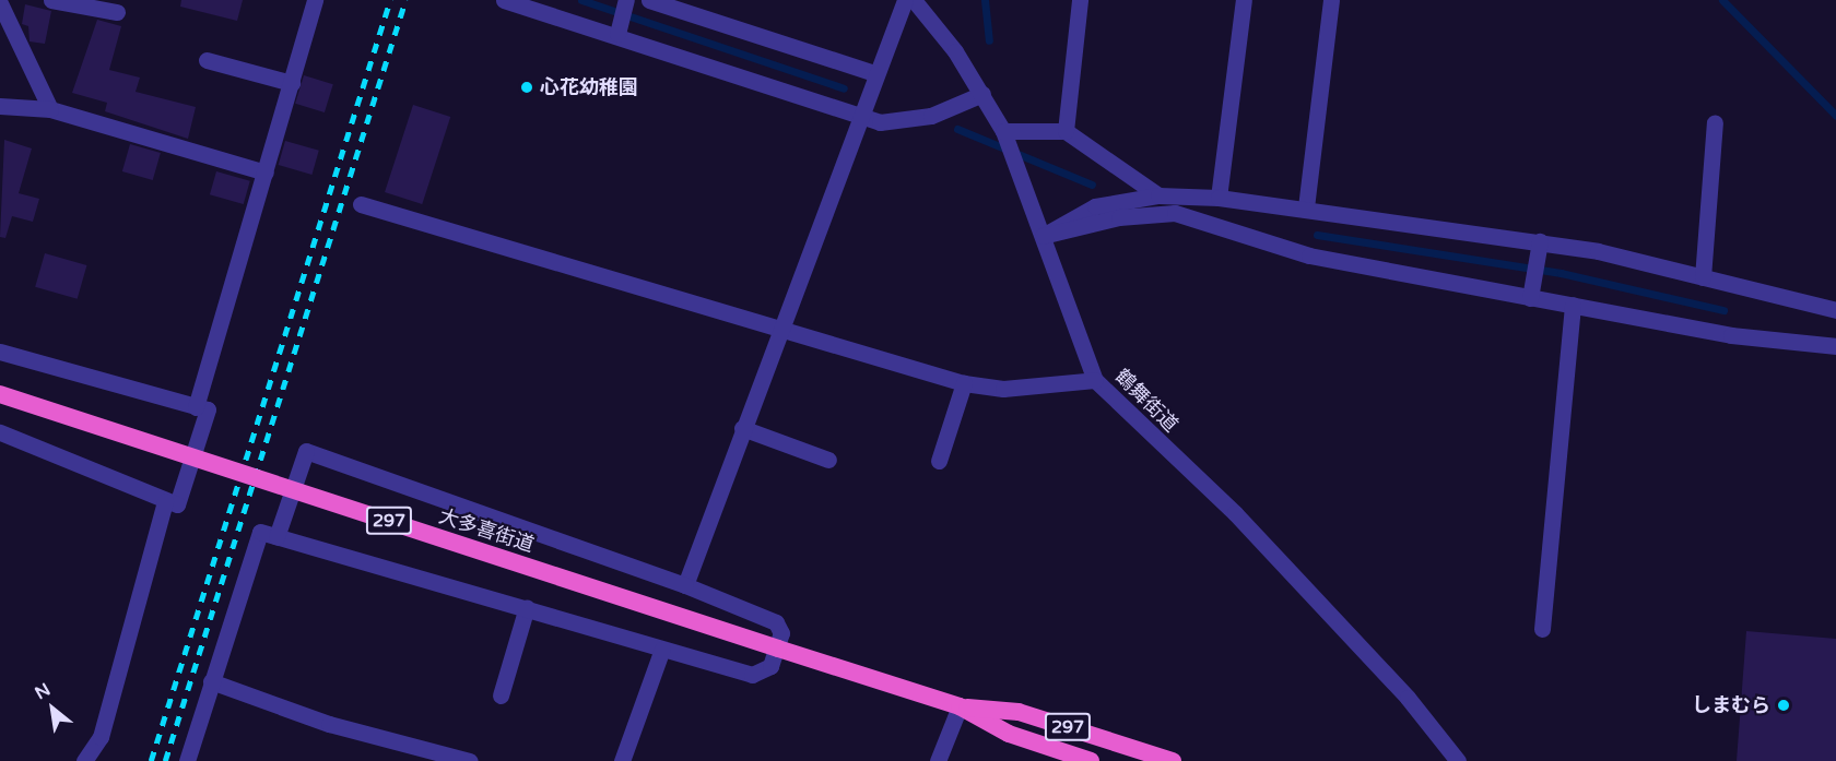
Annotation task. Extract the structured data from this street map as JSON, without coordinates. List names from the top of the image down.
{
  "streets": {
    "highway": ["297", "大多喜街道"],
    "street": ["鶴舞街道"]
  },
  "places": ["心花幼稚園", "しまむら"],
  "north": "top left"
}
